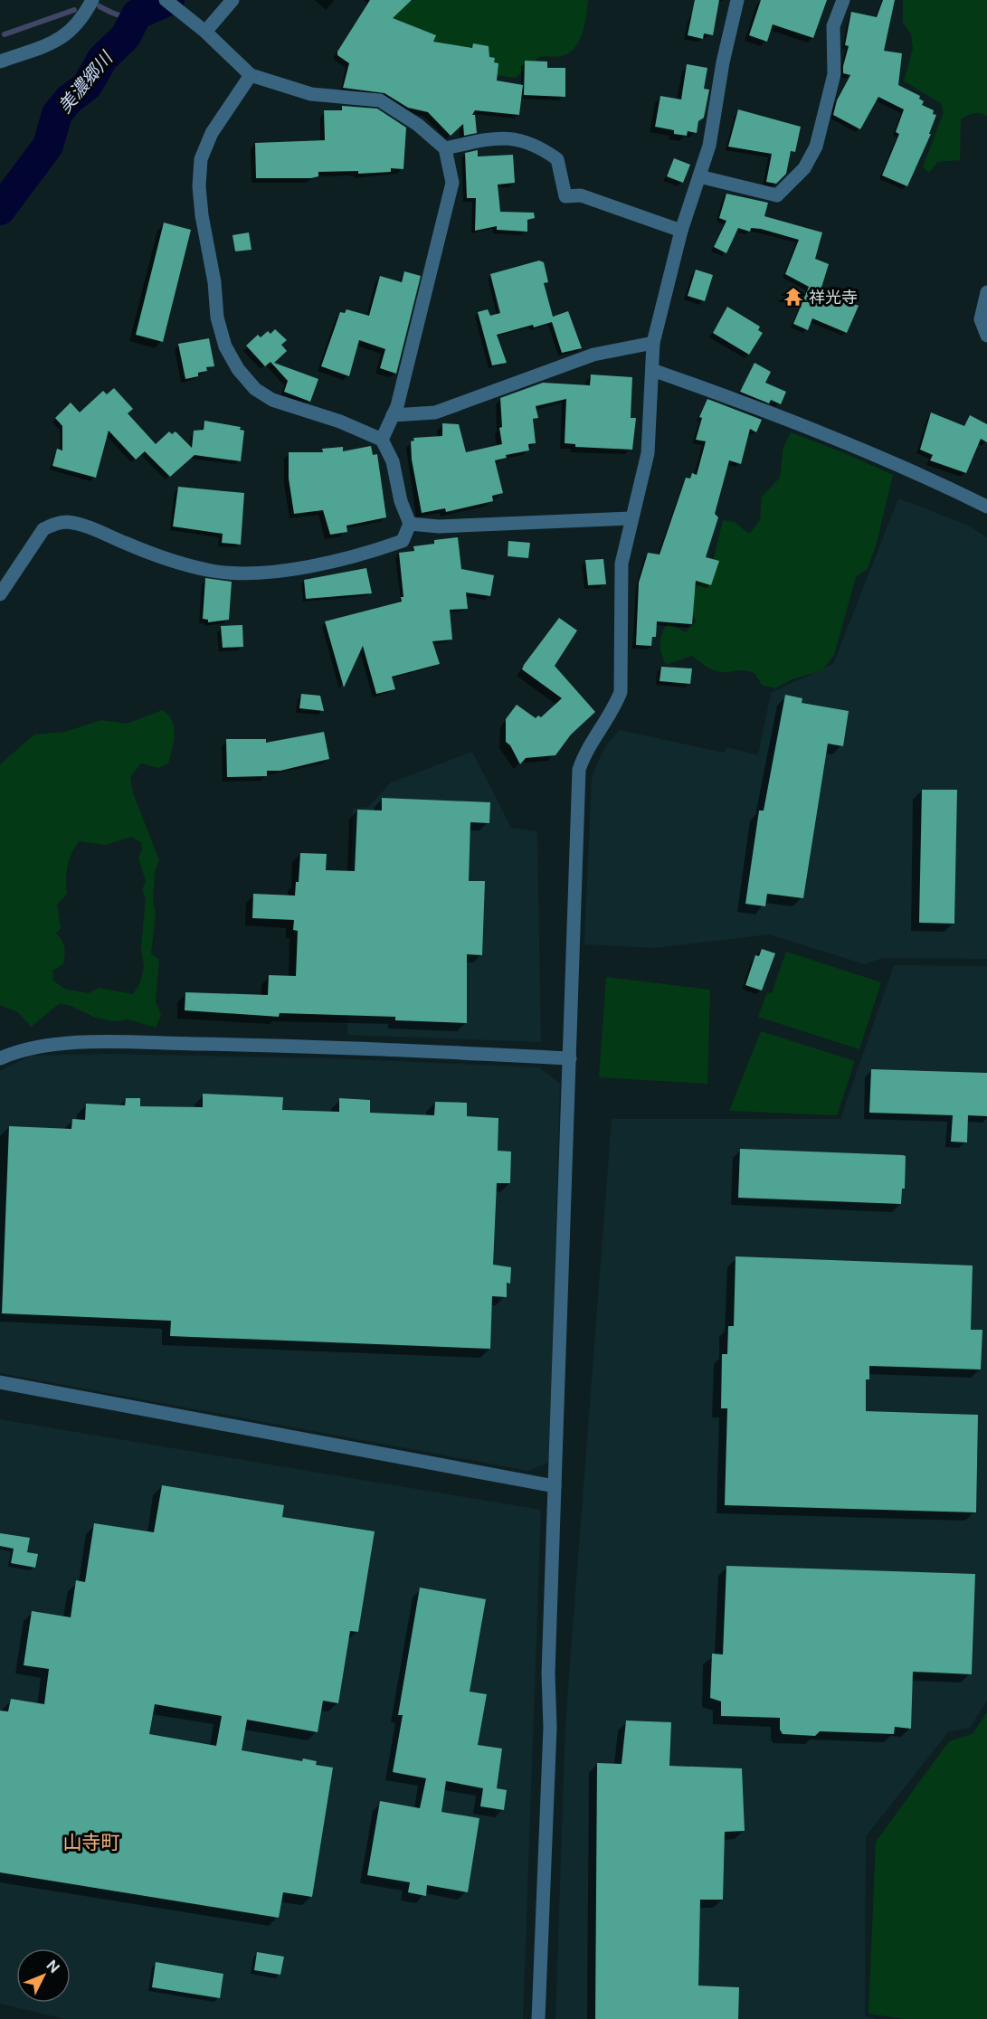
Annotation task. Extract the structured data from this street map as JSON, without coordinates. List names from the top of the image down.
{
  "districts": ["山寺町"],
  "water": ["美濃郷川"],
  "places": {
    "temple": ["祥光寺"]
  },
  "north": "top right"
}
